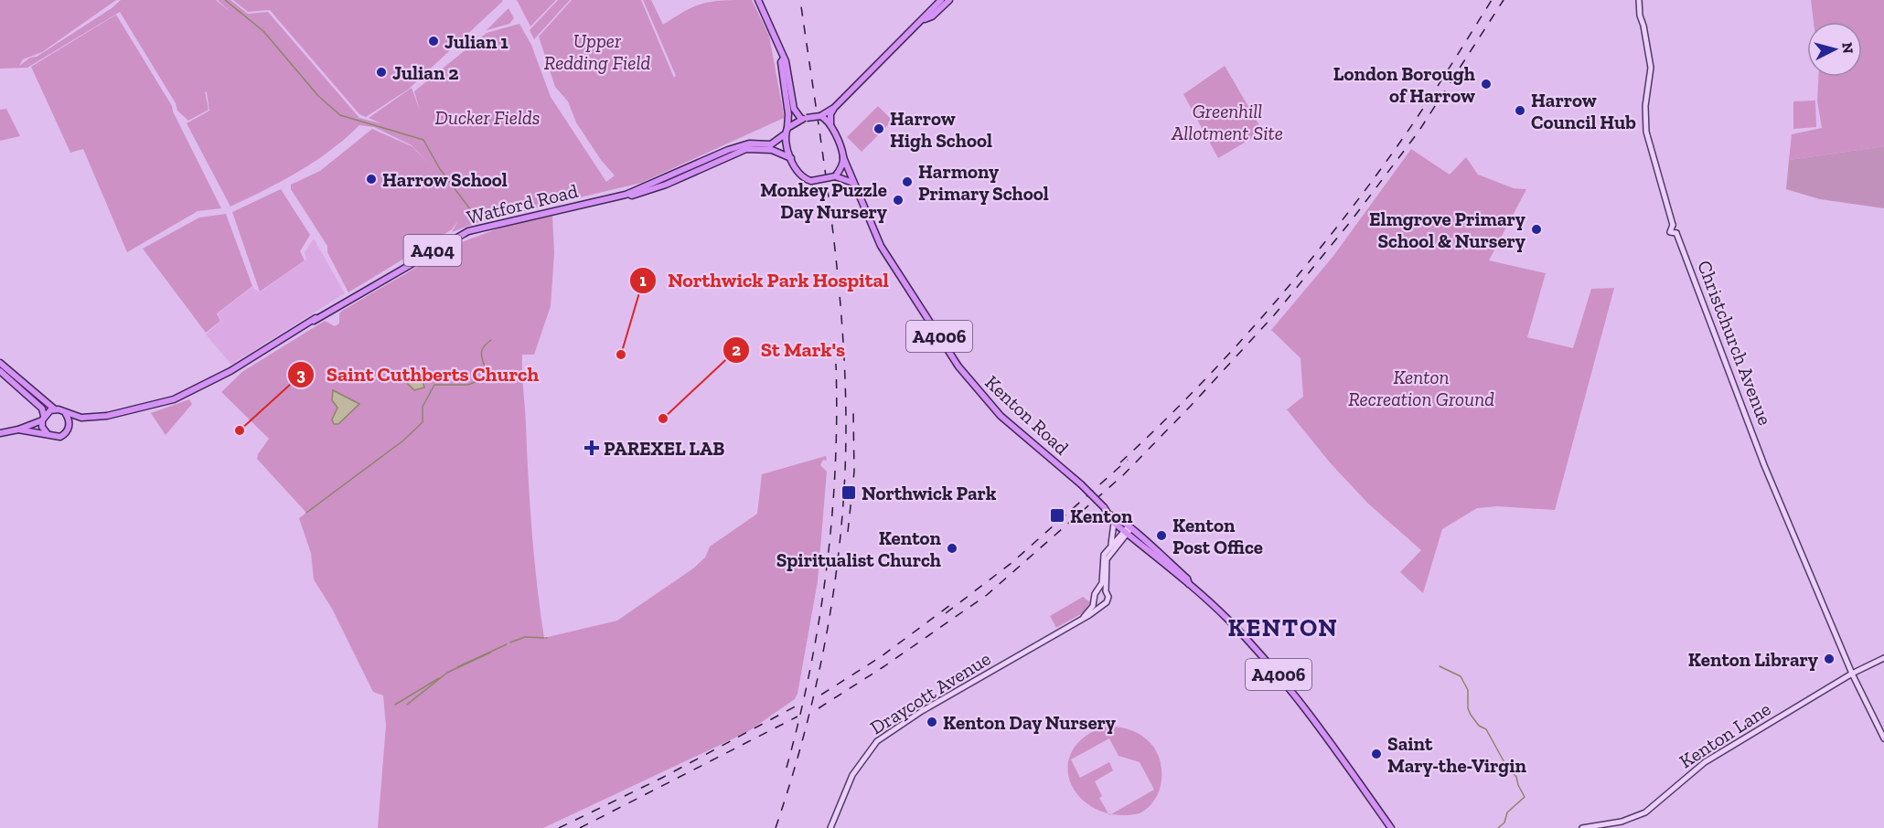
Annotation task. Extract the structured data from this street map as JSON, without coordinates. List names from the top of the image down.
{
  "streets": {
    "main road": [
      "Watford Road",
      "A404",
      "A4006",
      "Kenton Road"
    ],
    "street": ["Christchurch Avenue", "Draycott Avenue", "Kenton Lane"]
  },
  "crossings": [
    ["Watford Road", "Kenton Road"],
    ["Christchurch Avenue", "Kenton Lane"]
  ],
  "districts": ["KENTON"],
  "parks": [
    "Upper Redding Field",
    "Greenhill Allotment Site",
    "Ducker Fields",
    "Kenton Recreation Ground"
  ],
  "places": {
    "other": [
      "Julian 1",
      "Julian 2",
      "London Borough of Harrow",
      "Harrow Council Hub",
      "Harrow High School",
      "Harrow School",
      "Harmony Primary School",
      "Monkey Puzzle Day Nursery",
      "Elmgrove Primary School & Nursery",
      "Northwick Park Hospital",
      "St Mark's",
      "Saint Cuthberts Church",
      "Kenton Post Office",
      "Kenton Spiritualist Church",
      "Kenton Library",
      "Kenton Day Nursery",
      "Saint Mary-the-Virgin"
    ],
    "health": ["PAREXEL LAB"],
    "transit": ["Northwick Park", "Kenton"]
  },
  "north": "right"
}
